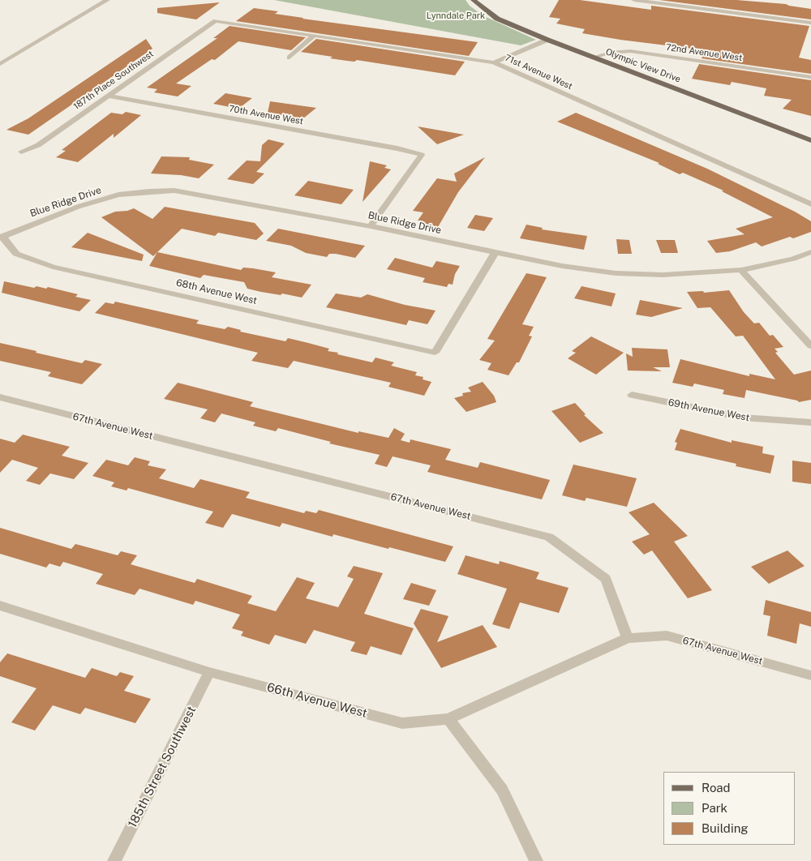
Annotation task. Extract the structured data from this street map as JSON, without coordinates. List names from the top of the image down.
{
  "streets": {
    "main road": ["Olympic View Drive"],
    "street": [
      "72nd Avenue West",
      "71st Avenue West",
      "187th Place Southwest",
      "70th Avenue West",
      "Blue Ridge Drive",
      "68th Avenue West",
      "69th Avenue West",
      "67th Avenue West",
      "66th Avenue West",
      "185th Street Southwest"
    ]
  },
  "crossings": [
    ["72nd Avenue West", "Olympic View Drive"],
    ["71st Avenue West", "187th Place Southwest"],
    ["187th Place Southwest", "70th Avenue West"],
    ["70th Avenue West", "Blue Ridge Drive"],
    ["Blue Ridge Drive", "68th Avenue West"],
    ["67th Avenue West", "66th Avenue West"],
    ["66th Avenue West", "185th Street Southwest"]
  ],
  "parks": ["Lynndale Park"],
  "legend": ["Road", "Park", "Building"]
}
